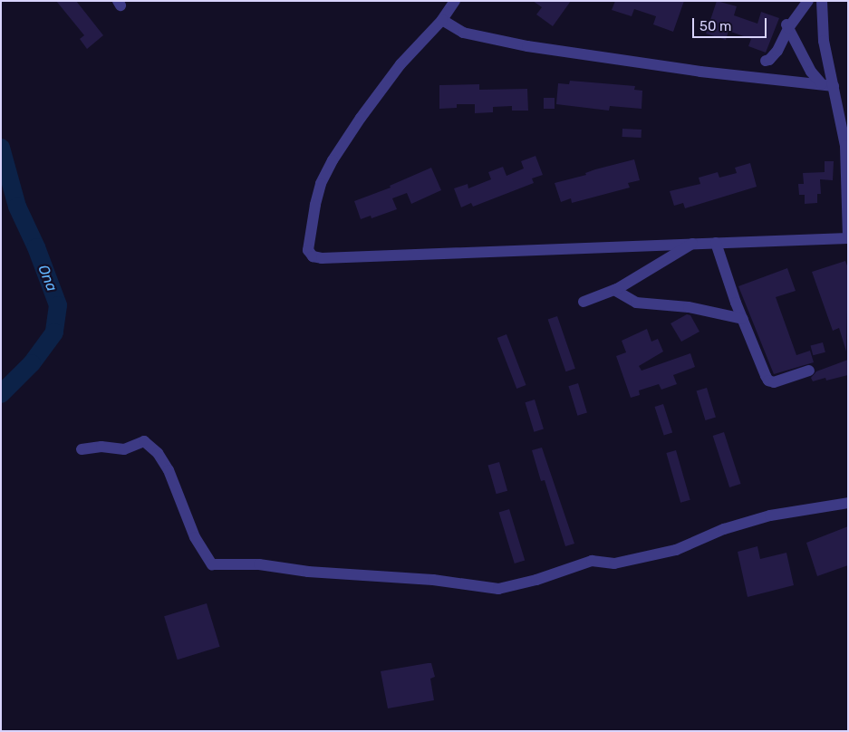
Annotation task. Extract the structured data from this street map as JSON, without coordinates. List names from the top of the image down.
{
  "water": ["Ona"],
  "scale_bar": "50 m"
}
